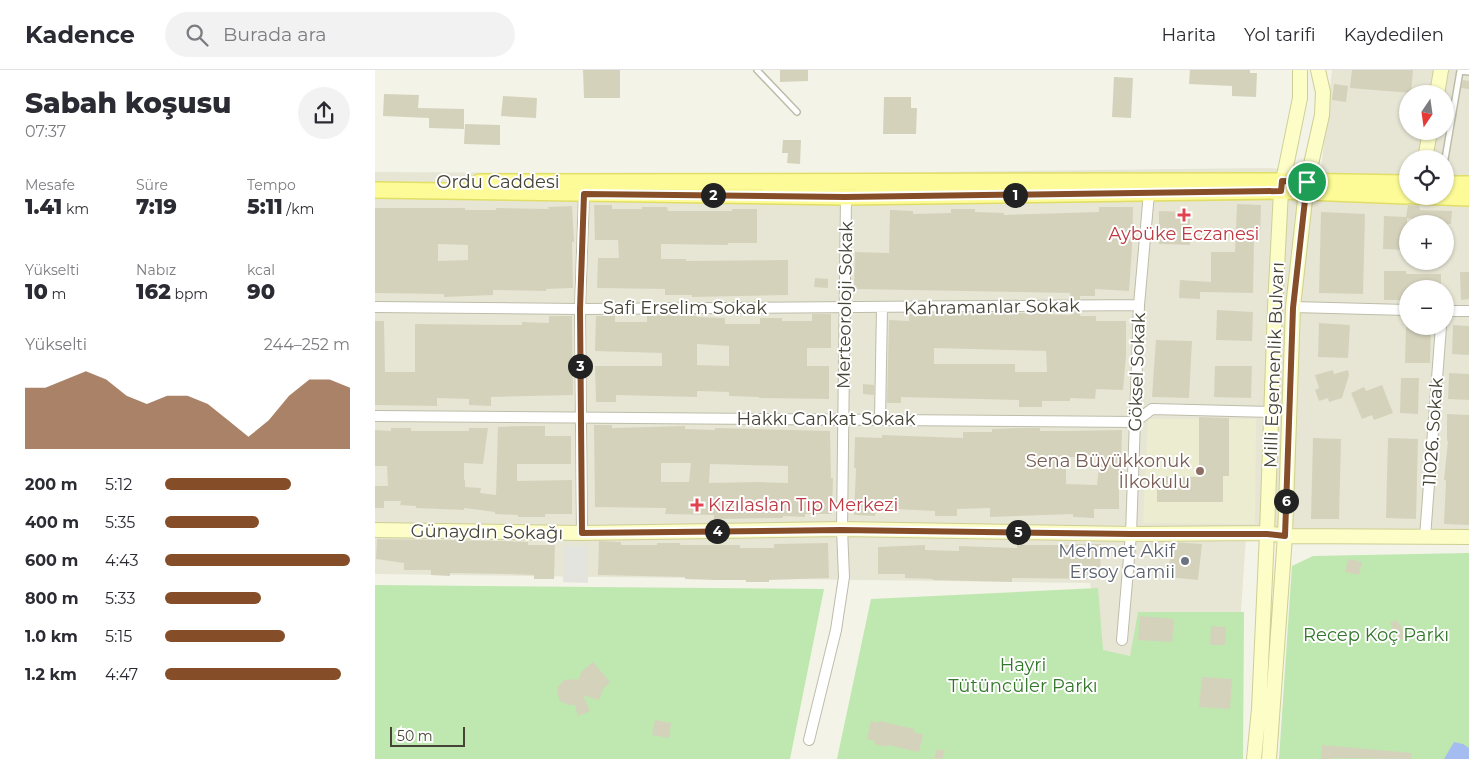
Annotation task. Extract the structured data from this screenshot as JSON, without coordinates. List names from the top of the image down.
{
  "streets": {
    "main road": ["Ordu Caddesi", "Milli Egemenlik Bulvarı", "Günaydın Sokağı"],
    "street": [
      "Merteoroloji Sokak",
      "Kahramanlar Sokak",
      "Safi Erselim Sokak",
      "Göksel Sokak",
      "Hakkı Cankat Sokak",
      "11026. Sokak"
    ]
  },
  "crossings": [
    ["Ordu Caddesi", "Merteoroloji Sokak"],
    ["Ordu Caddesi", "Milli Egemenlik Bulvarı"],
    ["Ordu Caddesi", "Göksel Sokak"],
    ["Merteoroloji Sokak", "Kahramanlar Sokak"],
    ["Merteoroloji Sokak", "Safi Erselim Sokak"],
    ["Merteoroloji Sokak", "Hakkı Cankat Sokak"],
    ["Merteoroloji Sokak", "Günaydın Sokağı"],
    ["Kahramanlar Sokak", "Safi Erselim Sokak"],
    ["Kahramanlar Sokak", "Göksel Sokak"],
    ["Milli Egemenlik Bulvarı", "Günaydın Sokağı"],
    ["Göksel Sokak", "Hakkı Cankat Sokak"],
    ["Göksel Sokak", "Günaydın Sokağı"],
    ["11026. Sokak", "Günaydın Sokağı"]
  ],
  "parks": ["Recep Koç Parkı", "Hayri Tütüncüler Parkı"],
  "places": {
    "health": ["Aybüke Eczanesi", "Kızılaslan Tıp Merkezi"],
    "other": ["Sena Büyükkonuk İlkokulu", "Mehmet Akif Ersoy Camii"]
  },
  "scale_bar": "50 m",
  "north": "bottom",
  "page": {
    "header": "Kadence",
    "search": "Burada ara",
    "nav": ["Harita", "Yol tarifi", "Kaydedilen"],
    "heading": ["Sabah koşusu", "07:37"],
    "map_buttons": ["+", "−"],
    "stats": [
      ["Mesafe", "1.41 km"],
      ["Süre", "7:19"],
      ["Tempo", "5:11 /km"],
      ["Yükselti", "10 m"],
      ["Nabız", "162 bpm"],
      ["kcal", "90"]
    ],
    "pins": [
      "1",
      "2",
      "3",
      "6",
      "4",
      "5"
    ],
    "chart": ["Yükselti", "244–252 m"],
    "list": [
      {
        "name": "200 m",
        "note": "5:12"
      },
      {
        "name": "400 m",
        "note": "5:35"
      },
      {
        "name": "600 m",
        "note": "4:43"
      },
      {
        "name": "800 m",
        "note": "5:33"
      },
      {
        "name": "1.0 km",
        "note": "5:15"
      },
      {
        "name": "1.2 km",
        "note": "4:47"
      }
    ],
    "scale": "50 m"
  }
}
